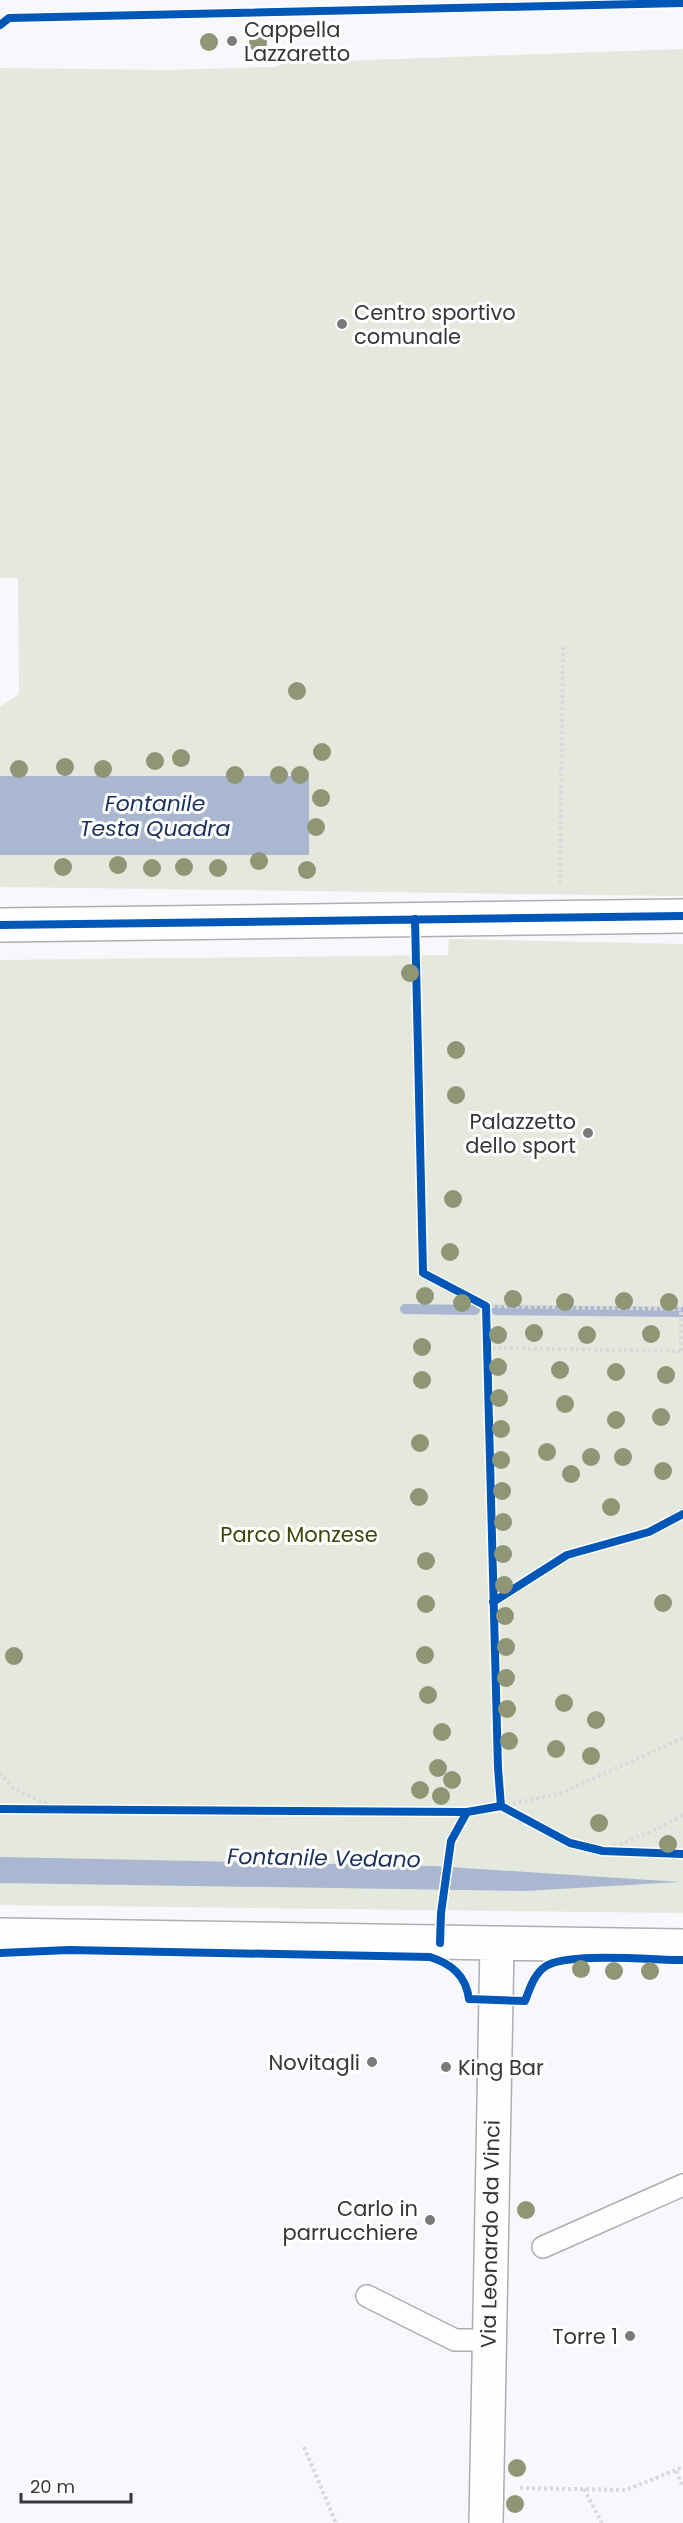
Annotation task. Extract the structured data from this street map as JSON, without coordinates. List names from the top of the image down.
{
  "streets": {
    "street": ["Via Leonardo da Vinci"]
  },
  "water": ["Fontanile Testa Quadra", "Fontanile Vedano"],
  "parks": ["Parco Monzese"],
  "places": [
    "Cappella Lazzaretto",
    "Centro sportivo comunale",
    "Palazzetto dello sport",
    "Novitagli",
    "King Bar",
    "Carlo in parrucchiere",
    "Torre 1"
  ],
  "scale_bar": "20 m"
}
